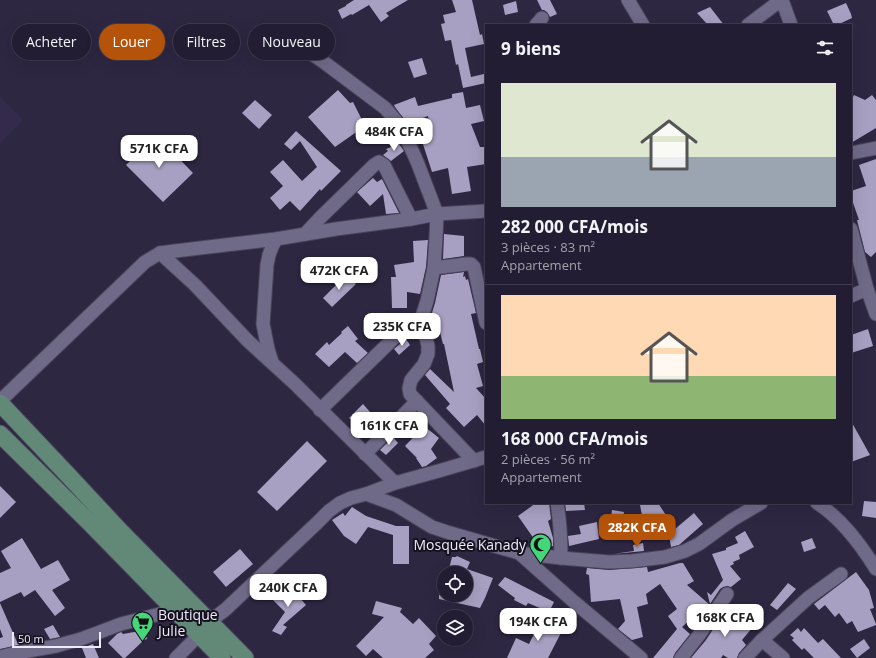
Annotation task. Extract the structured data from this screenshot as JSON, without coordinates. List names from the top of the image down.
{
  "places": {
    "mosque": ["Mosquée Kanady"],
    "supermarket": ["Boutique Julie"]
  },
  "scale_bar": "50 m",
  "page": {
    "chip": [
      "Acheter",
      "Louer",
      "Filtres",
      "Nouveau"
    ],
    "heading": "9 biens",
    "list": [
      {
        "name": "282 000 CFA/mois",
        "note": "3 pièces · 83 m² · Appartement"
      },
      {
        "name": "168 000 CFA/mois",
        "note": "2 pièces · 56 m² · Appartement"
      }
    ],
    "price": [
      "484K CFA",
      "571K CFA",
      "472K CFA",
      "235K CFA",
      "161K CFA",
      "282K CFA",
      "240K CFA",
      "168K CFA",
      "194K CFA"
    ],
    "scale": "50 m"
  }
}
